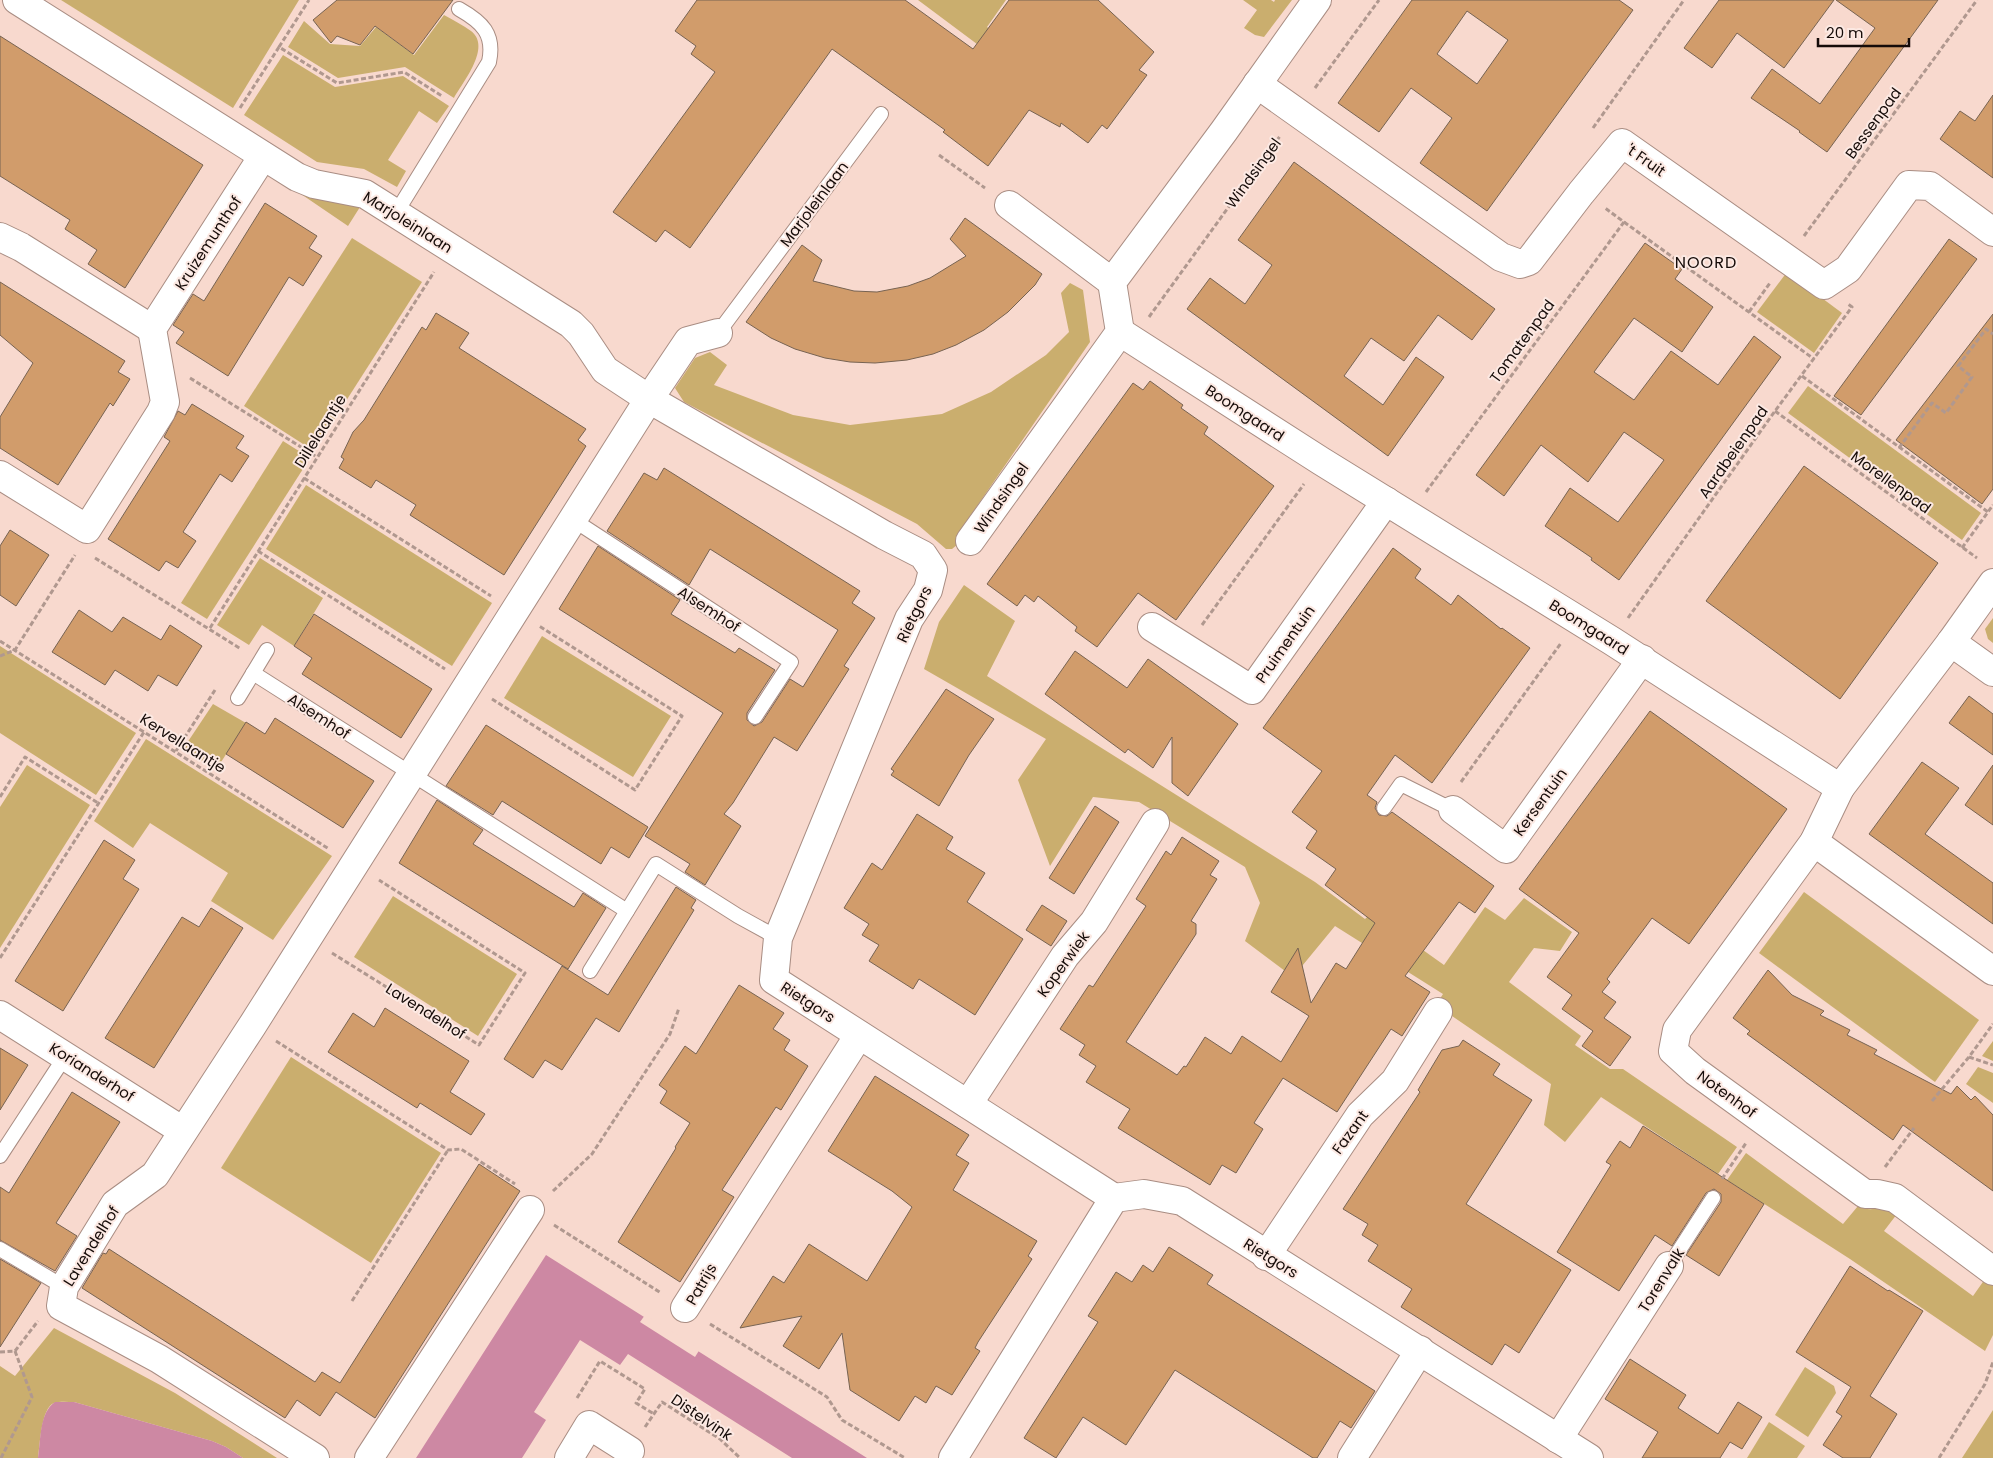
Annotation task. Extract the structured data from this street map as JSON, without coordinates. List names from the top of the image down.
{
  "streets": {
    "street": [
      "'t Fruit",
      "Windsingel",
      "Marjoleinlaan",
      "Kruizemunthof",
      "Boomgaard",
      "Rietgors",
      "Pruimentuin",
      "Kersentuin",
      "Koperwiek",
      "Lavendelhof",
      "Korianderhof",
      "Notenhof",
      "Fazant",
      "Torenvalk",
      "Patrijs"
    ],
    "lane": ["Alsemhof"],
    "path": [
      "Bessenpad",
      "Tomatenpad",
      "Dillelaantje",
      "Aardbeienpad",
      "Morellenpad",
      "Kervellaantje",
      "Distelvink"
    ]
  },
  "crossings": [
    ["Bessenpad", "'t Fruit"],
    ["'t Fruit", "Windsingel"],
    ["'t Fruit", "Aardbeienpad"],
    ["Windsingel", "Boomgaard"],
    ["Marjoleinlaan", "Kruizemunthof"],
    ["Marjoleinlaan", "Dillelaantje"],
    ["Marjoleinlaan", "Rietgors"],
    ["Tomatenpad", "Boomgaard"],
    ["Boomgaard", "Aardbeienpad"],
    ["Boomgaard", "Pruimentuin"],
    ["Boomgaard", "Kersentuin"],
    ["Boomgaard", "Notenhof"],
    ["Aardbeienpad", "Morellenpad"],
    ["Alsemhof", "Lavendelhof"],
    ["Rietgors", "Koperwiek"],
    ["Rietgors", "Fazant"],
    ["Rietgors", "Torenvalk"],
    ["Rietgors", "Patrijs"],
    ["Kervellaantje", "Lavendelhof"],
    ["Lavendelhof", "Korianderhof"]
  ],
  "districts": ["NOORD"],
  "scale_bar": "20 m"
}
